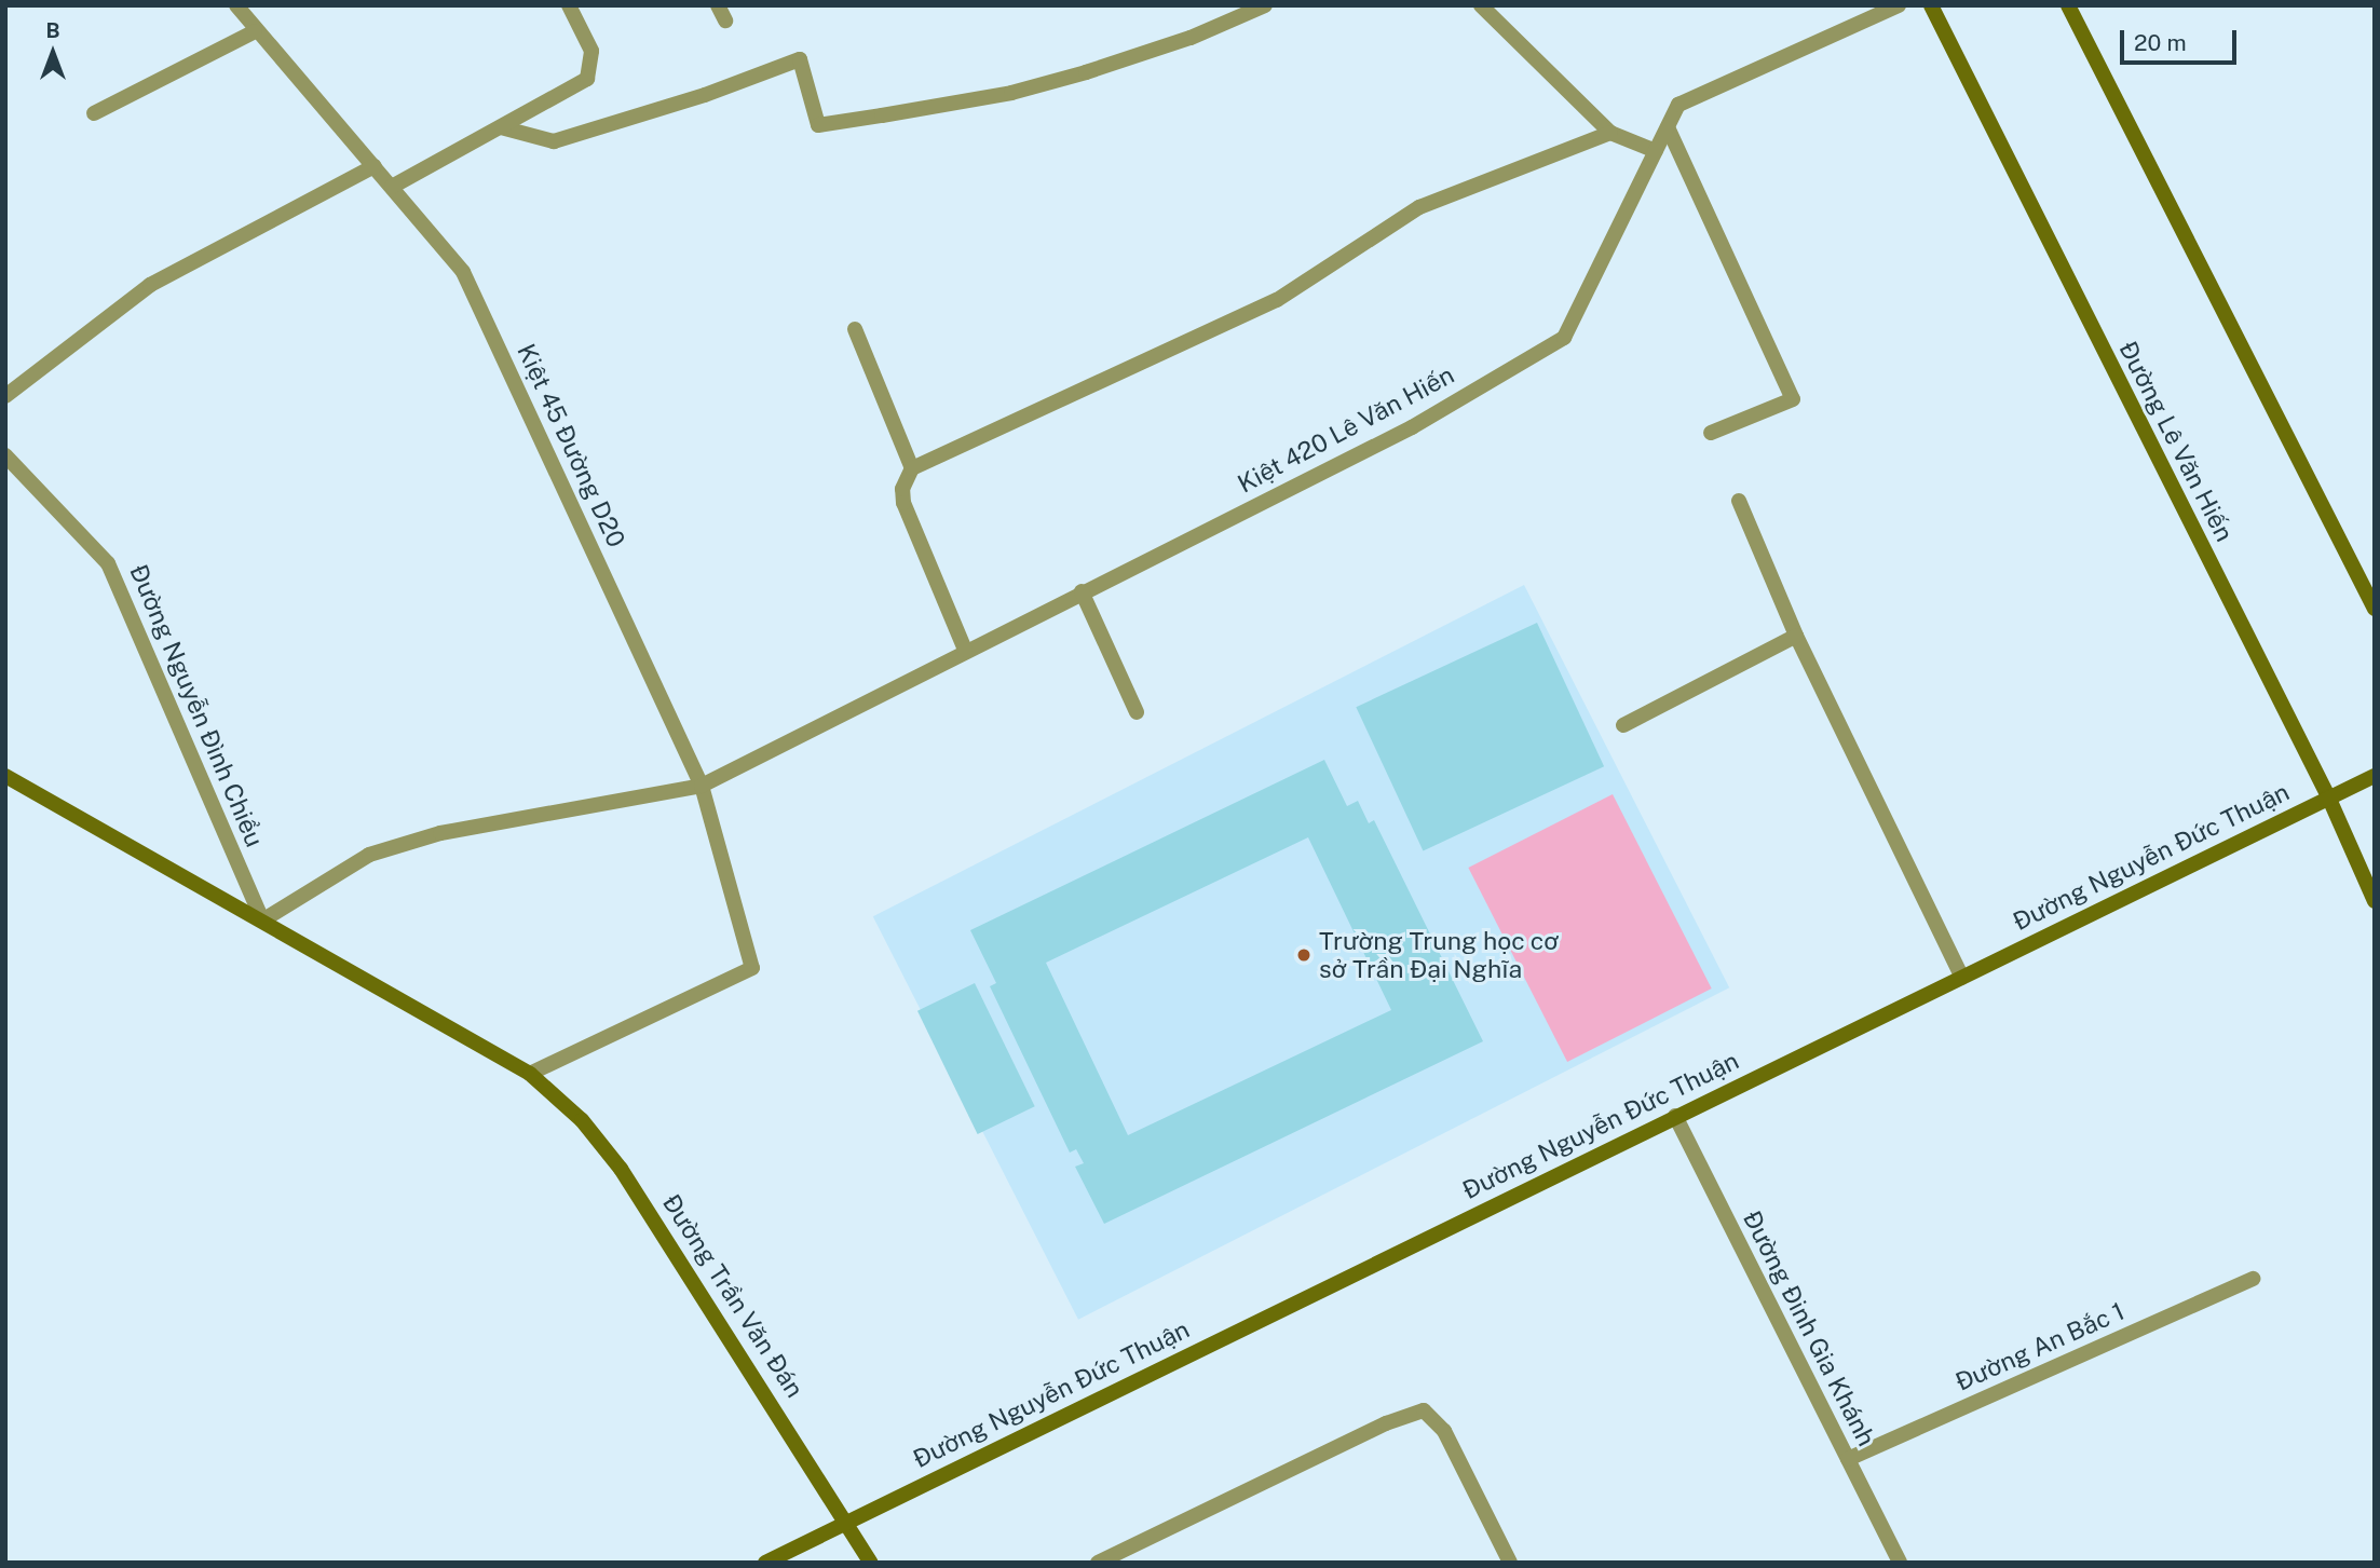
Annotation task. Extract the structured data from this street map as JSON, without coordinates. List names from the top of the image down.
{
  "streets": {
    "street": [
      "Kiệt 420 Lê Văn Hiến",
      "Đường Lê Văn Hiến",
      "Kiệt 45 Đường D20",
      "Đường Nguyễn Đình Chiểu",
      "Đường Nguyễn Đức Thuận",
      "Đường Trần Văn Đán",
      "Đường Đinh Gia Khánh",
      "Đường An Bắc 1"
    ]
  },
  "crossings": [
    ["Kiệt 420 Lê Văn Hiến", "Kiệt 45 Đường D20"],
    ["Kiệt 420 Lê Văn Hiến", "Đường Nguyễn Đình Chiểu"],
    ["Kiệt 420 Lê Văn Hiến", "Đường Trần Văn Đán"],
    ["Đường Lê Văn Hiến", "Đường Nguyễn Đức Thuận"],
    ["Kiệt 45 Đường D20", "Đường Trần Văn Đán"],
    ["Đường Nguyễn Đình Chiểu", "Đường Trần Văn Đán"],
    ["Đường Nguyễn Đức Thuận", "Đường Trần Văn Đán"],
    ["Đường Nguyễn Đức Thuận", "Đường Đinh Gia Khánh"],
    ["Đường Đinh Gia Khánh", "Đường An Bắc 1"]
  ],
  "places": ["Trường Trung học cơ sở Trần Đại Nghĩa"],
  "scale_bar": "20 m",
  "north": "top"
}
